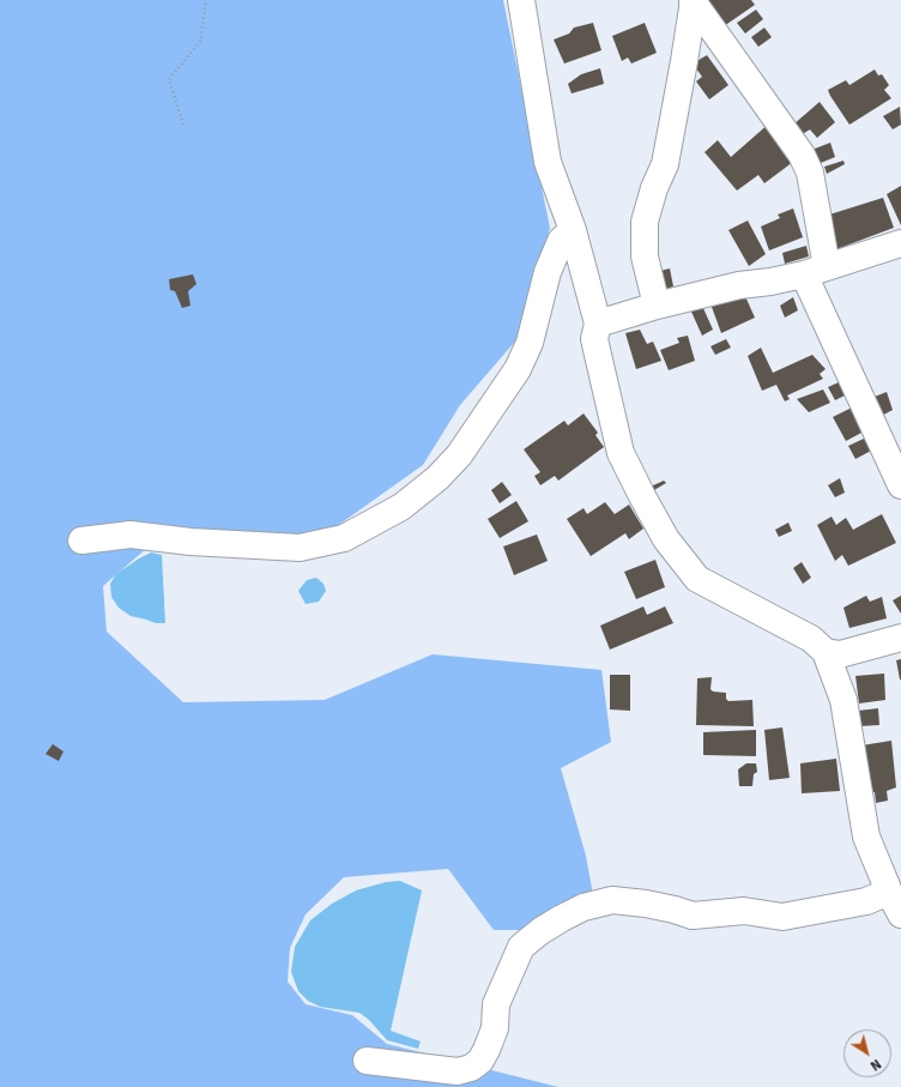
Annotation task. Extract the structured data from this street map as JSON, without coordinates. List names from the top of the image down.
{
  "north": "bottom right"
}
